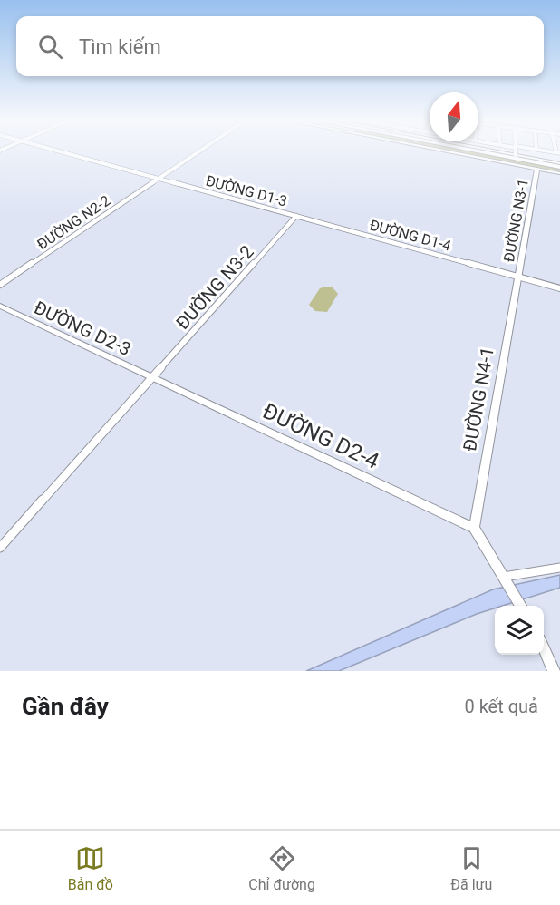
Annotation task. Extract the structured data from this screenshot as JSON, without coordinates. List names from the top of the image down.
{
  "streets": {
    "main road": [
      "ĐƯỜNG N3-1",
      "ĐƯỜNG D2-3",
      "ĐƯỜNG N4-1",
      "ĐƯỜNG D2-4"
    ],
    "street": [
      "ĐƯỜNG D1-3",
      "ĐƯỜNG N2-2",
      "ĐƯỜNG D1-4",
      "ĐƯỜNG N3-2"
    ]
  },
  "crossings": [
    ["ĐƯỜNG D1-3", "ĐƯỜNG N2-2"],
    ["ĐƯỜNG D1-3", "ĐƯỜNG D1-4"],
    ["ĐƯỜNG D1-3", "ĐƯỜNG N3-2"],
    ["ĐƯỜNG N3-1", "ĐƯỜNG D1-4"],
    ["ĐƯỜNG N3-1", "ĐƯỜNG N4-1"],
    ["ĐƯỜNG D1-4", "ĐƯỜNG N3-2"],
    ["ĐƯỜNG D1-4", "ĐƯỜNG N4-1"],
    ["ĐƯỜNG N3-2", "ĐƯỜNG D2-3"],
    ["ĐƯỜNG N3-2", "ĐƯỜNG D2-4"],
    ["ĐƯỜNG D2-3", "ĐƯỜNG D2-4"],
    ["ĐƯỜNG N4-1", "ĐƯỜNG D2-4"]
  ],
  "north": "top",
  "page": {
    "search": "Tìm kiếm",
    "heading": ["Gần đây", "0 kết quả"],
    "nav": ["Bản đồ", "Chỉ đường", "Đã lưu"]
  }
}
